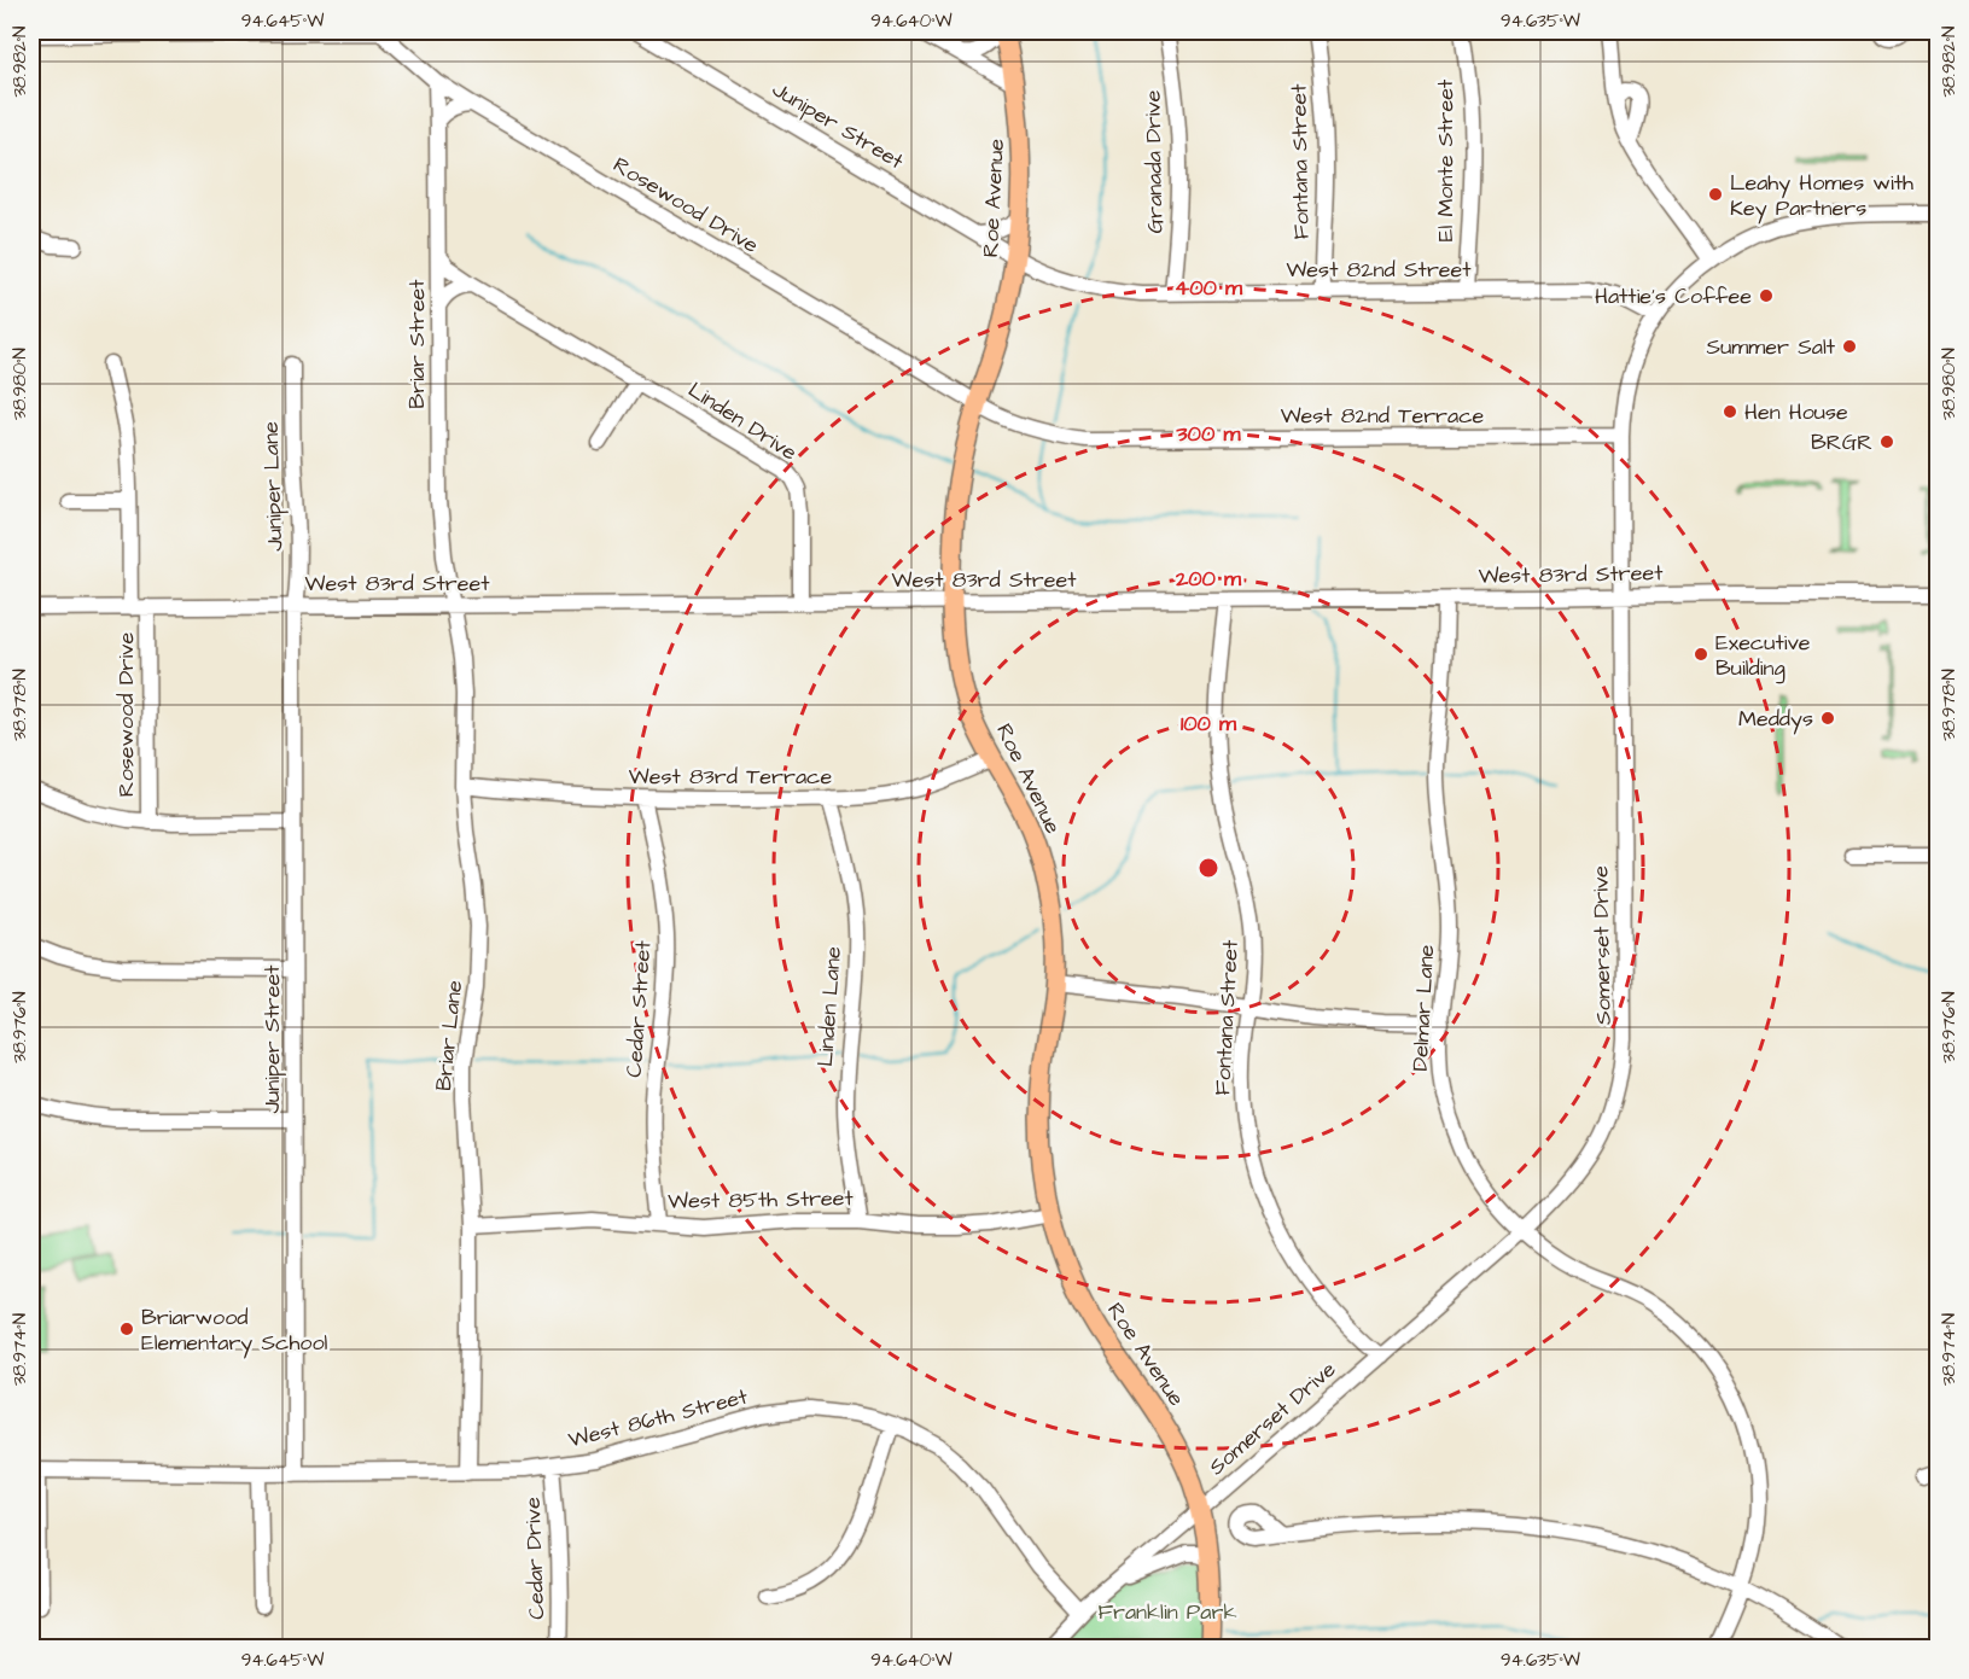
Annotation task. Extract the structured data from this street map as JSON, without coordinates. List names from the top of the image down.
{
  "streets": {
    "main road": ["Roe Avenue"],
    "street": [
      "Juniper Street",
      "El Monte Street",
      "Granada Drive",
      "Fontana Street",
      "Rosewood Drive",
      "West 82nd Street",
      "Briar Street",
      "West 82nd Terrace",
      "Linden Drive",
      "Juniper Lane",
      "West 83rd Street",
      "West 83rd Terrace",
      "Somerset Drive",
      "Linden Lane",
      "Delmar Lane",
      "Cedar Street",
      "Briar Lane",
      "West 85th Street",
      "West 86th Street",
      "Cedar Drive"
    ]
  },
  "crossings": [
    ["Juniper Street", "Roe Avenue"],
    ["Juniper Street", "West 82nd Street"],
    ["Juniper Street", "Juniper Lane"],
    ["Juniper Street", "West 83rd Street"],
    ["Juniper Street", "West 86th Street"],
    ["El Monte Street", "West 82nd Street"],
    ["Granada Drive", "West 82nd Street"],
    ["Fontana Street", "West 82nd Street"],
    ["Fontana Street", "West 83rd Street"],
    ["Fontana Street", "Somerset Drive"],
    ["Roe Avenue", "Rosewood Drive"],
    ["Roe Avenue", "West 82nd Street"],
    ["Roe Avenue", "West 82nd Terrace"],
    ["Roe Avenue", "West 83rd Street"],
    ["Roe Avenue", "West 83rd Terrace"],
    ["Roe Avenue", "Somerset Drive"],
    ["Roe Avenue", "West 85th Street"],
    ["Rosewood Drive", "Briar Street"],
    ["Rosewood Drive", "West 82nd Terrace"],
    ["Rosewood Drive", "West 83rd Street"],
    ["West 82nd Street", "Somerset Drive"],
    ["Briar Street", "Linden Drive"],
    ["Briar Street", "West 83rd Street"],
    ["Briar Street", "Briar Lane"],
    ["West 82nd Terrace", "Somerset Drive"],
    ["Linden Drive", "West 83rd Street"],
    ["Juniper Lane", "West 83rd Street"],
    ["West 83rd Street", "Somerset Drive"],
    ["West 83rd Street", "Delmar Lane"],
    ["West 83rd Street", "Briar Lane"],
    ["West 83rd Terrace", "Linden Lane"],
    ["West 83rd Terrace", "Cedar Street"],
    ["West 83rd Terrace", "Briar Lane"],
    ["Somerset Drive", "Delmar Lane"],
    ["Somerset Drive", "West 86th Street"],
    ["Linden Lane", "West 85th Street"],
    ["Cedar Street", "West 85th Street"],
    ["Briar Lane", "West 85th Street"],
    ["Briar Lane", "West 86th Street"],
    ["West 86th Street", "Cedar Drive"]
  ],
  "parks": ["Franklin Park"],
  "places": [
    "Leahy Homes with Key Partners",
    "Hattie’s Coffee",
    "Summer Salt",
    "Hen House",
    "BRGR",
    "Executive Building",
    "Meddys",
    "Briarwood Elementary School"
  ],
  "coordinates": [
    "94.645°W",
    "94.640°W",
    "94.635°W",
    "38.982°N",
    "38.980°N",
    "38.978°N",
    "38.976°N",
    "38.974°N"
  ],
  "rings": [
    "400 m",
    "300 m",
    "200 m",
    "100 m"
  ]
}
